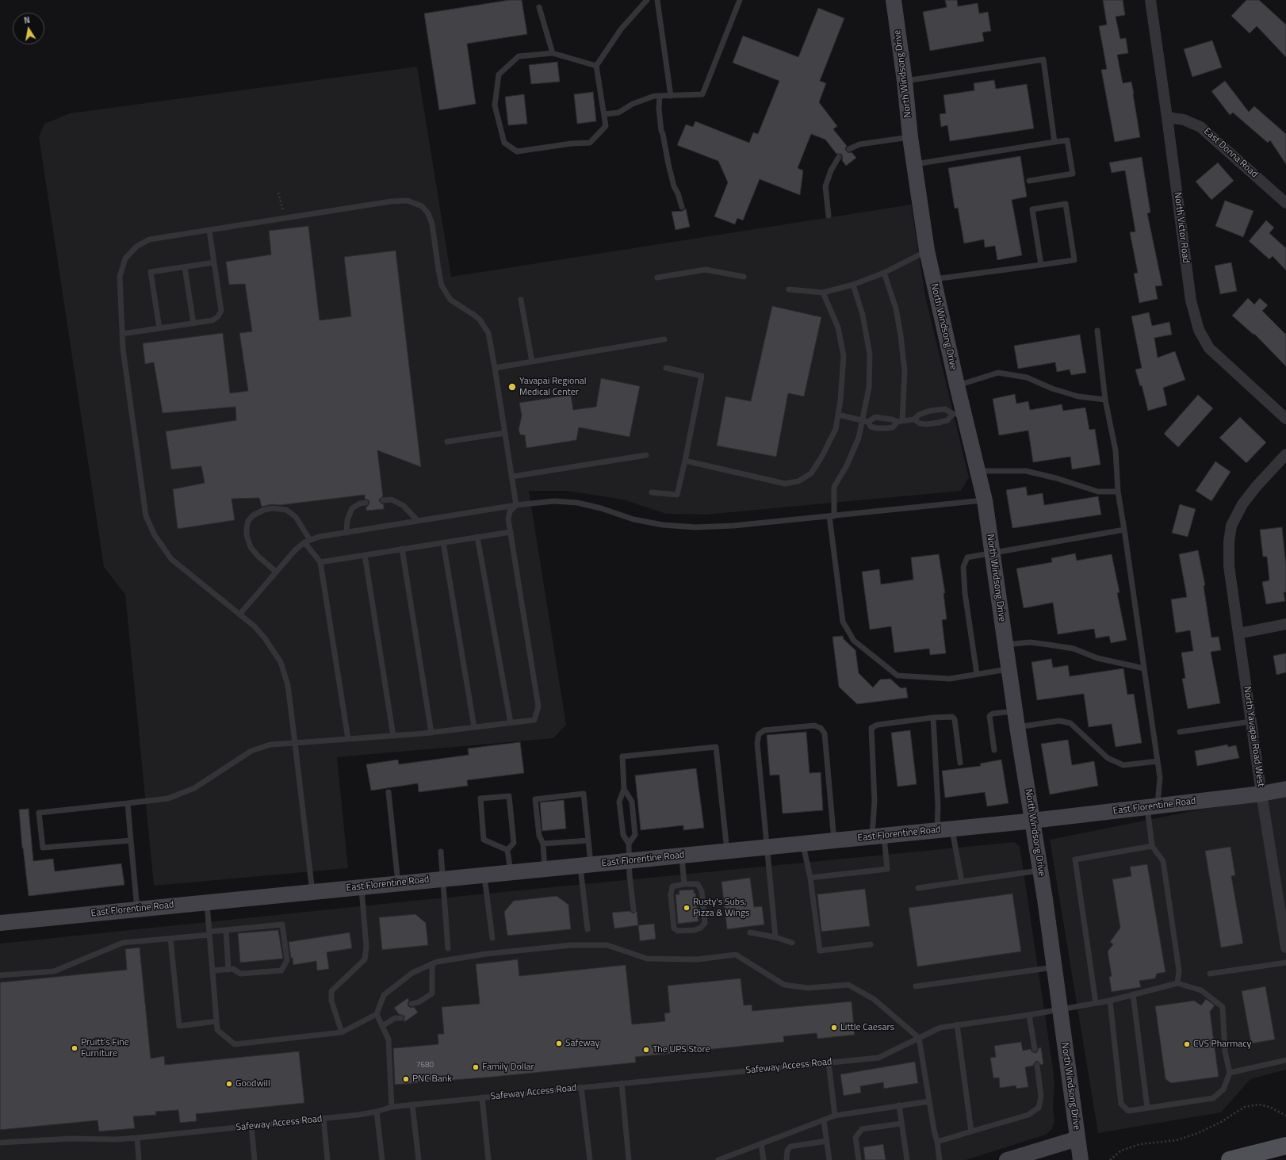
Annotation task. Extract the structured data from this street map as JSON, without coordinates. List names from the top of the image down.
{
  "streets": {
    "street": [
      "North Windsong Drive",
      "East Donna Road",
      "North Victor Road",
      "North Yavapai Road West",
      "East Florentine Road"
    ],
    "lane": ["Safeway Access Road"]
  },
  "crossings": [
    ["North Windsong Drive", "East Florentine Road"],
    ["North Windsong Drive", "Safeway Access Road"],
    ["East Donna Road", "North Victor Road"],
    ["North Yavapai Road West", "East Florentine Road"]
  ],
  "places": [
    "Yavapai Regional Medical Center",
    "Rusty's Subs, Pizza & Wings",
    "Little Caesars",
    "Safeway",
    "CVS Pharmacy",
    "Pruitt's Fine Furniture",
    "The UPS Store",
    "Family Dollar",
    "PNC Bank",
    "Goodwill"
  ],
  "house_numbers": ["7680"],
  "north": "top"
}
